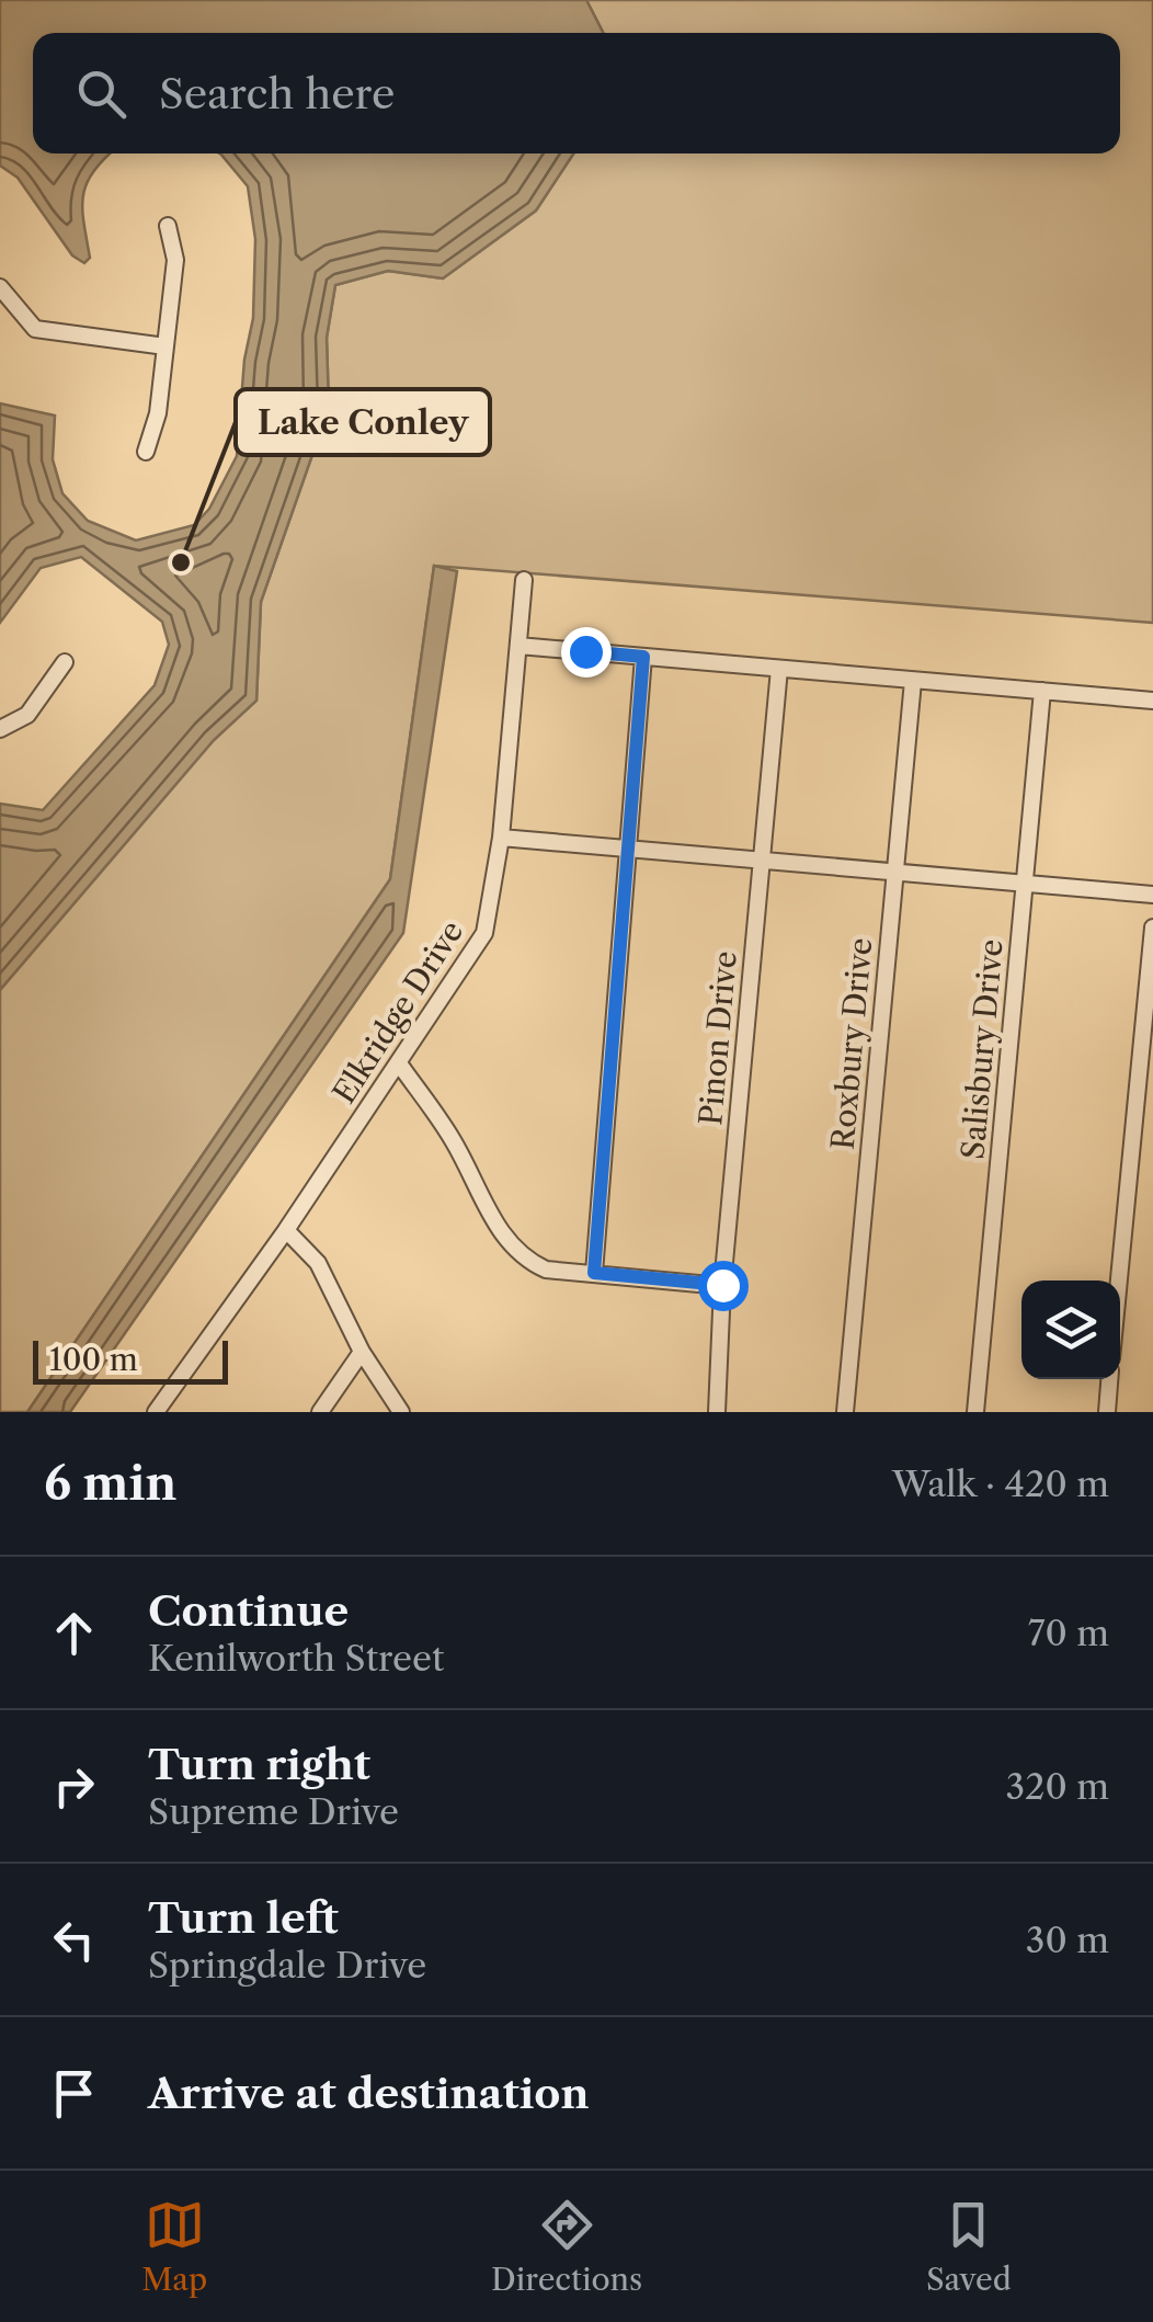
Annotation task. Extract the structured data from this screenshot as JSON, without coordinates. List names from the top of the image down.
{
  "streets": {
    "street": [
      "Elkridge Drive",
      "Pinon Drive",
      "Roxbury Drive",
      "Salisbury Drive"
    ]
  },
  "places": ["Lake Conley"],
  "scale_bar": "100 m",
  "page": {
    "search": "Search here",
    "scale": "100 m",
    "heading": ["6 min", "Walk · 420 m"],
    "list": [
      ["Continue", "Kenilworth Street", "70 m"],
      ["Turn right", "Supreme Drive", "320 m"],
      ["Turn left", "Springdale Drive", "30 m"],
      "Arrive at destination"
    ],
    "nav": ["Map", "Directions", "Saved"]
  }
}
